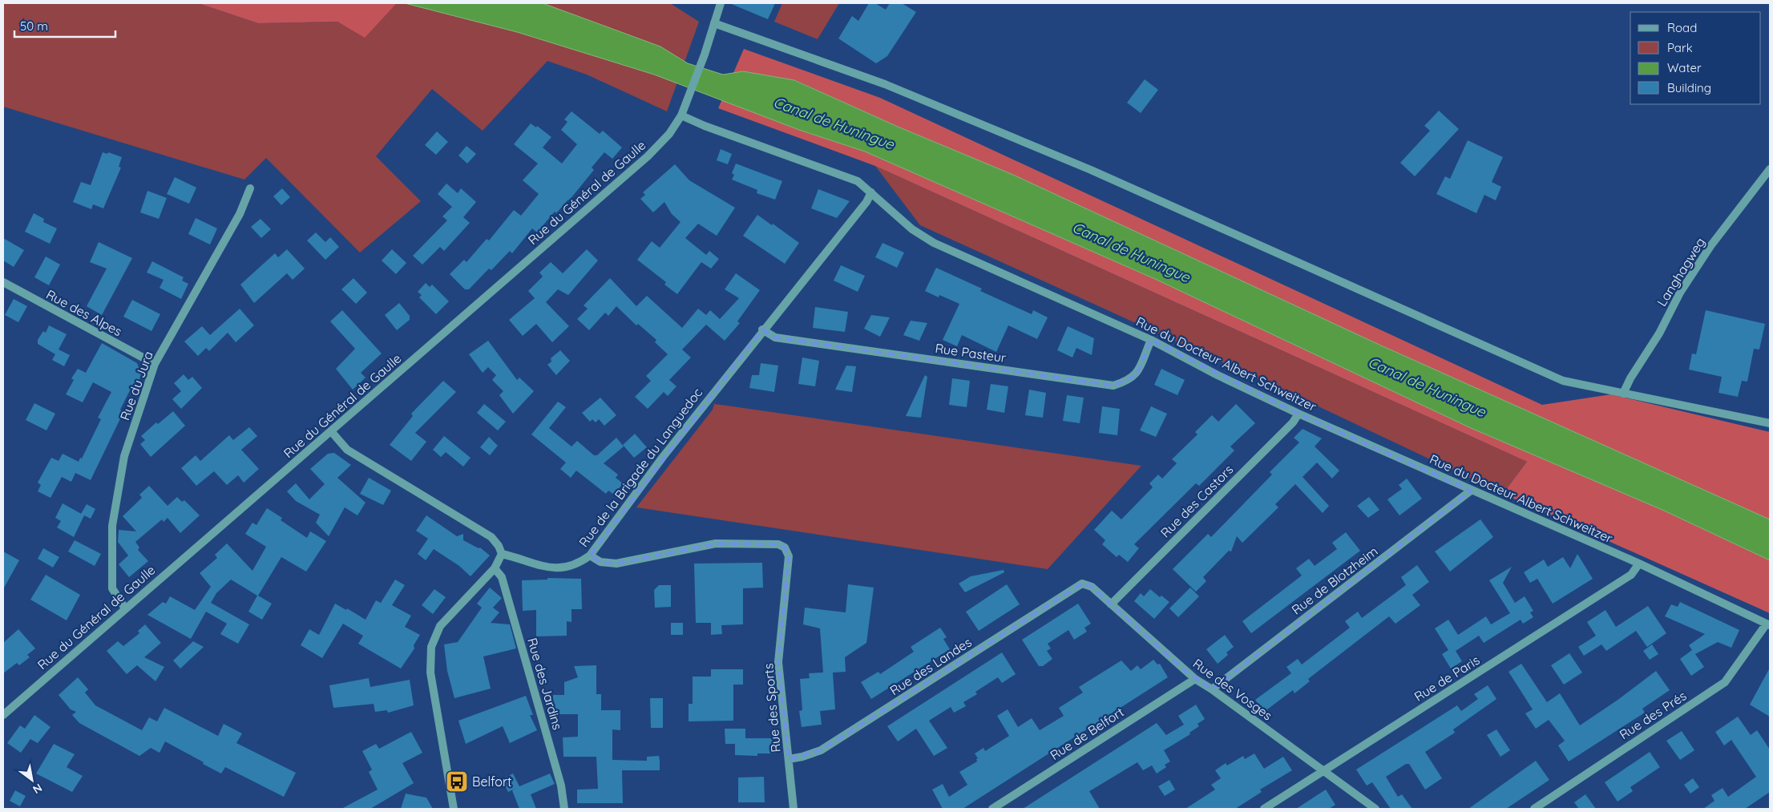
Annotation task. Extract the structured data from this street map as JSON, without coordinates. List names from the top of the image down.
{
  "streets": {
    "street": [
      "Rue du Général de Gaulle",
      "Langhagweg",
      "Rue des Alpes",
      "Rue Pasteur",
      "Rue du Docteur Albert Schweitzer",
      "Rue du Jura",
      "Rue de la Brigade du Languedoc",
      "Rue des Castors",
      "Rue de Blotzheim",
      "Rue des Landes",
      "Rue de Paris",
      "Rue des Jardins",
      "Rue des Vosges",
      "Rue des Sports",
      "Rue des Prés",
      "Rue de Belfort"
    ]
  },
  "crossings": [
    ["Rue du Général de Gaulle", "Rue du Docteur Albert Schweitzer"],
    ["Rue du Général de Gaulle", "Rue du Jura"],
    ["Rue des Alpes", "Rue du Jura"],
    ["Rue Pasteur", "Rue du Docteur Albert Schweitzer"],
    ["Rue Pasteur", "Rue de la Brigade du Languedoc"],
    ["Rue du Docteur Albert Schweitzer", "Rue de la Brigade du Languedoc"],
    ["Rue du Docteur Albert Schweitzer", "Rue des Castors"],
    ["Rue du Docteur Albert Schweitzer", "Rue de Blotzheim"],
    ["Rue du Docteur Albert Schweitzer", "Rue de Paris"],
    ["Rue du Docteur Albert Schweitzer", "Rue des Prés"],
    ["Rue de la Brigade du Languedoc", "Rue des Sports"],
    ["Rue des Castors", "Rue des Vosges"],
    ["Rue de Blotzheim", "Rue des Vosges"],
    ["Rue des Landes", "Rue des Vosges"],
    ["Rue des Landes", "Rue des Sports"],
    ["Rue de Paris", "Rue des Vosges"],
    ["Rue des Vosges", "Rue de Belfort"]
  ],
  "water": ["Canal de Huningue"],
  "places": {
    "bus stop": ["Belfort"]
  },
  "legend": [
    "Road",
    "Park",
    "Water",
    "Building"
  ],
  "scale_bar": "50 m",
  "north": "bottom right"
}
